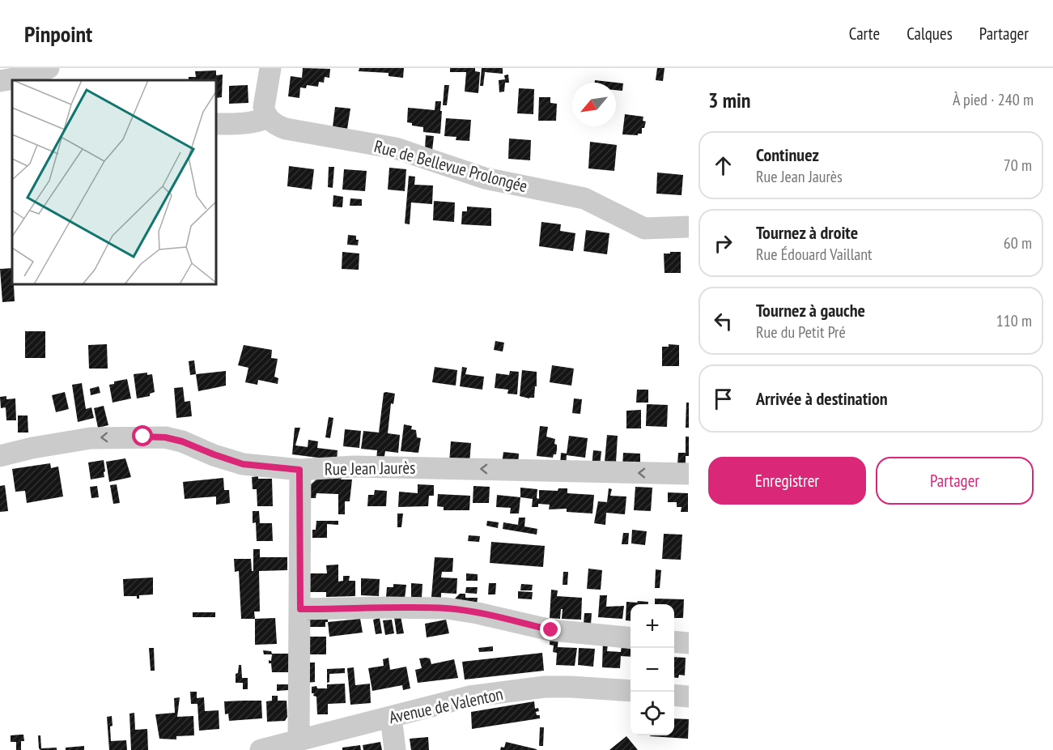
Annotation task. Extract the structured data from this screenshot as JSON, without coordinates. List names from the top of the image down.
{
  "streets": {
    "street": ["Rue de Bellevue Prolongée", "Rue Jean Jaurès", "Avenue de Valenton"]
  },
  "north": "bottom left",
  "page": {
    "header": "Pinpoint",
    "nav": ["Carte", "Calques", "Partager"],
    "heading": ["3 min", "À pied · 240 m"],
    "list": [
      ["Continuez", "Rue Jean Jaurès", "70 m"],
      ["Tournez à droite", "Rue Édouard Vaillant", "60 m"],
      ["Tournez à gauche", "Rue du Petit Pré", "110 m"],
      "Arrivée à destination"
    ],
    "buttons": ["Enregistrer", "Partager"],
    "map_buttons": ["+", "−"]
  }
}
